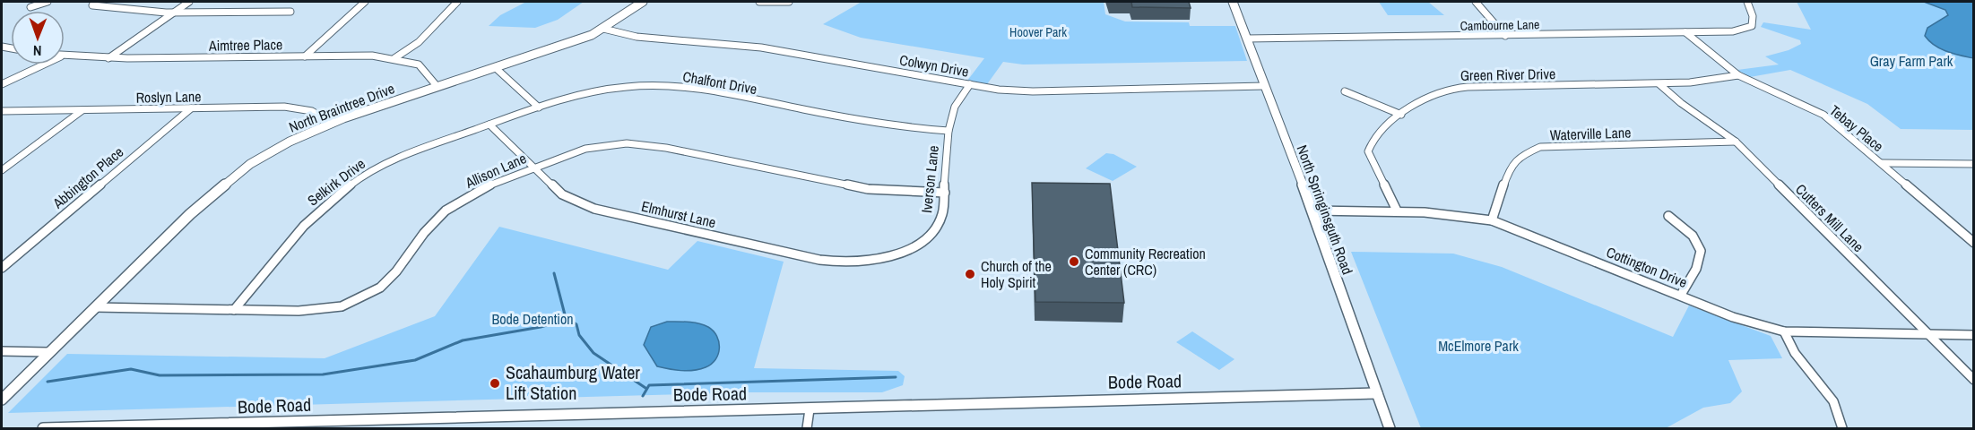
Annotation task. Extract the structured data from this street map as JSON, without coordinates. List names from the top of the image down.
{
  "streets": {
    "street": [
      "Cambourne Lane",
      "Aimtree Place",
      "Colwyn Drive",
      "Green River Drive",
      "Chalfont Drive",
      "Roslyn Lane",
      "North Braintree Drive",
      "Tebay Place",
      "Waterville Lane",
      "Allison Lane",
      "Abbington Place",
      "Iverson Lane",
      "Selkirk Drive",
      "North Springinsguth Road",
      "Elmhurst Lane",
      "Cutters Mill Lane",
      "Cottington Drive",
      "Bode Road"
    ]
  },
  "crossings": [
    ["Cambourne Lane", "Tebay Place"],
    ["Cambourne Lane", "North Springinsguth Road"],
    ["Aimtree Place", "North Braintree Drive"],
    ["Colwyn Drive", "North Braintree Drive"],
    ["Colwyn Drive", "Iverson Lane"],
    ["Colwyn Drive", "North Springinsguth Road"],
    ["Green River Drive", "Tebay Place"],
    ["Green River Drive", "Cutters Mill Lane"],
    ["Green River Drive", "Cottington Drive"],
    ["Chalfont Drive", "Iverson Lane"],
    ["Chalfont Drive", "Selkirk Drive"],
    ["Chalfont Drive", "Elmhurst Lane"],
    ["Roslyn Lane", "North Braintree Drive"],
    ["Roslyn Lane", "Abbington Place"],
    ["North Braintree Drive", "Allison Lane"],
    ["Waterville Lane", "Cutters Mill Lane"],
    ["Waterville Lane", "Cottington Drive"],
    ["Allison Lane", "Iverson Lane"],
    ["Allison Lane", "Selkirk Drive"],
    ["Allison Lane", "Elmhurst Lane"],
    ["Iverson Lane", "Elmhurst Lane"],
    ["Selkirk Drive", "Elmhurst Lane"],
    ["North Springinsguth Road", "Cottington Drive"],
    ["North Springinsguth Road", "Bode Road"],
    ["Cutters Mill Lane", "Cottington Drive"]
  ],
  "parks": [
    "Hoover Park",
    "Gray Farm Park",
    "Bode Detention",
    "McElmore Park"
  ],
  "places": ["Community Recreation Center (CRC)", "Church of the Holy Spirit", "Scahaumburg Water Lift Station"],
  "north": "bottom"
}
